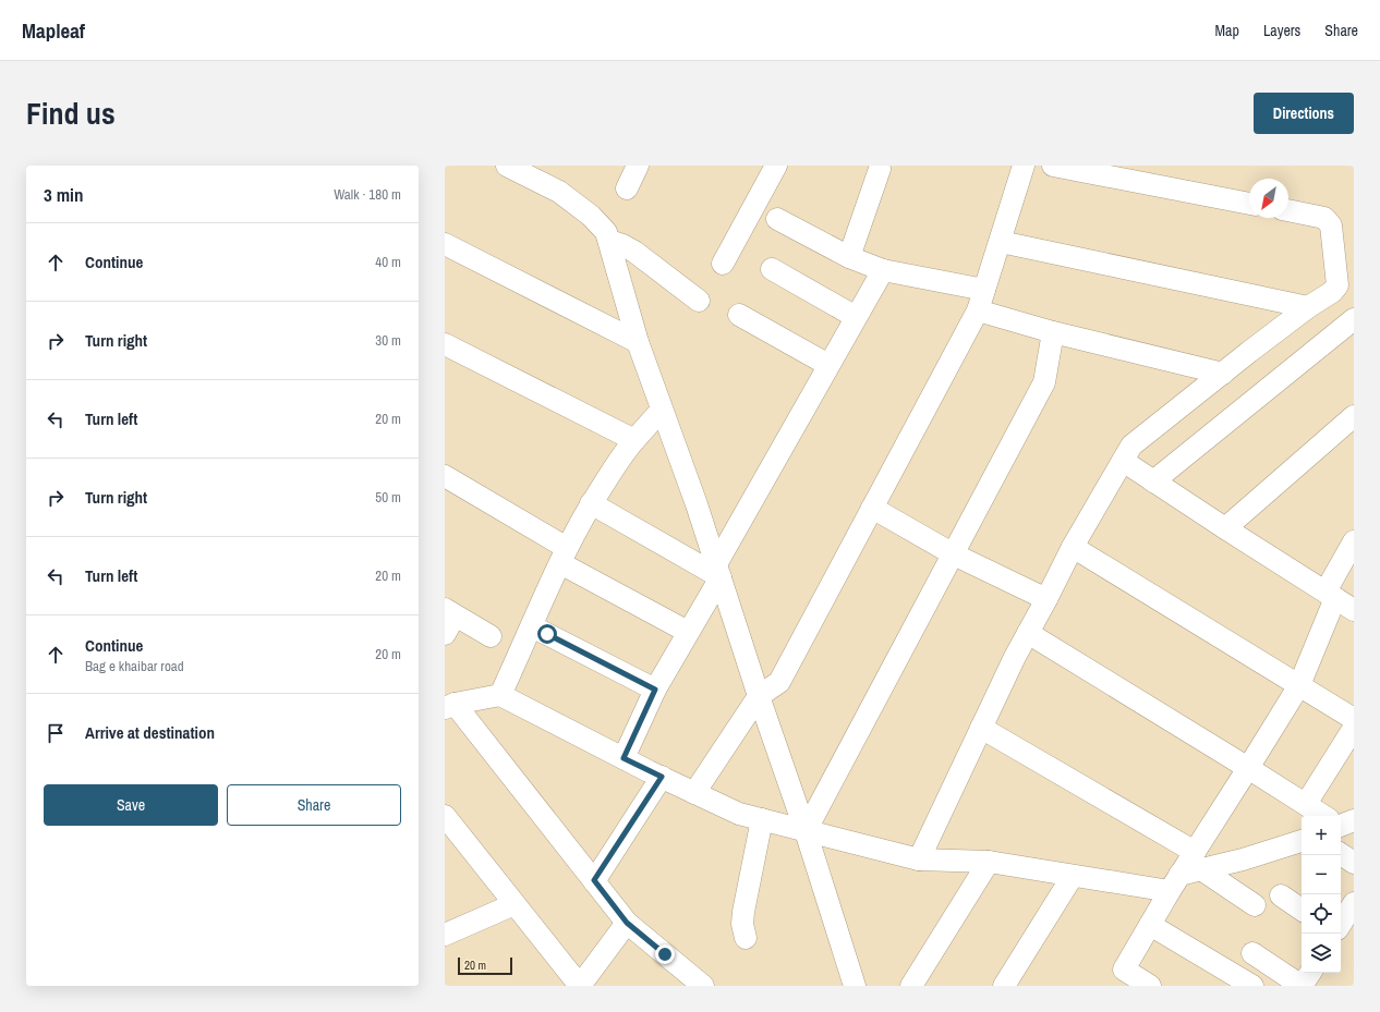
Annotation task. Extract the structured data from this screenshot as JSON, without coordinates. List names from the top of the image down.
{
  "scale_bar": "20 m",
  "north": "bottom left",
  "page": {
    "header": "Mapleaf",
    "nav": ["Map", "Layers", "Share"],
    "title": "Find us",
    "buttons": [
      "Directions",
      ["Save", "Share"]
    ],
    "heading": ["3 min", "Walk · 180 m"],
    "list": [
      ["Continue", "40 m"],
      ["Turn right", "30 m"],
      ["Turn left", "20 m"],
      ["Turn right", "50 m"],
      ["Turn left", "20 m"],
      ["Continue", "Bag e khaibar road", "20 m"],
      "Arrive at destination"
    ],
    "map_buttons": ["+", "−"],
    "scale": "20 m"
  }
}
